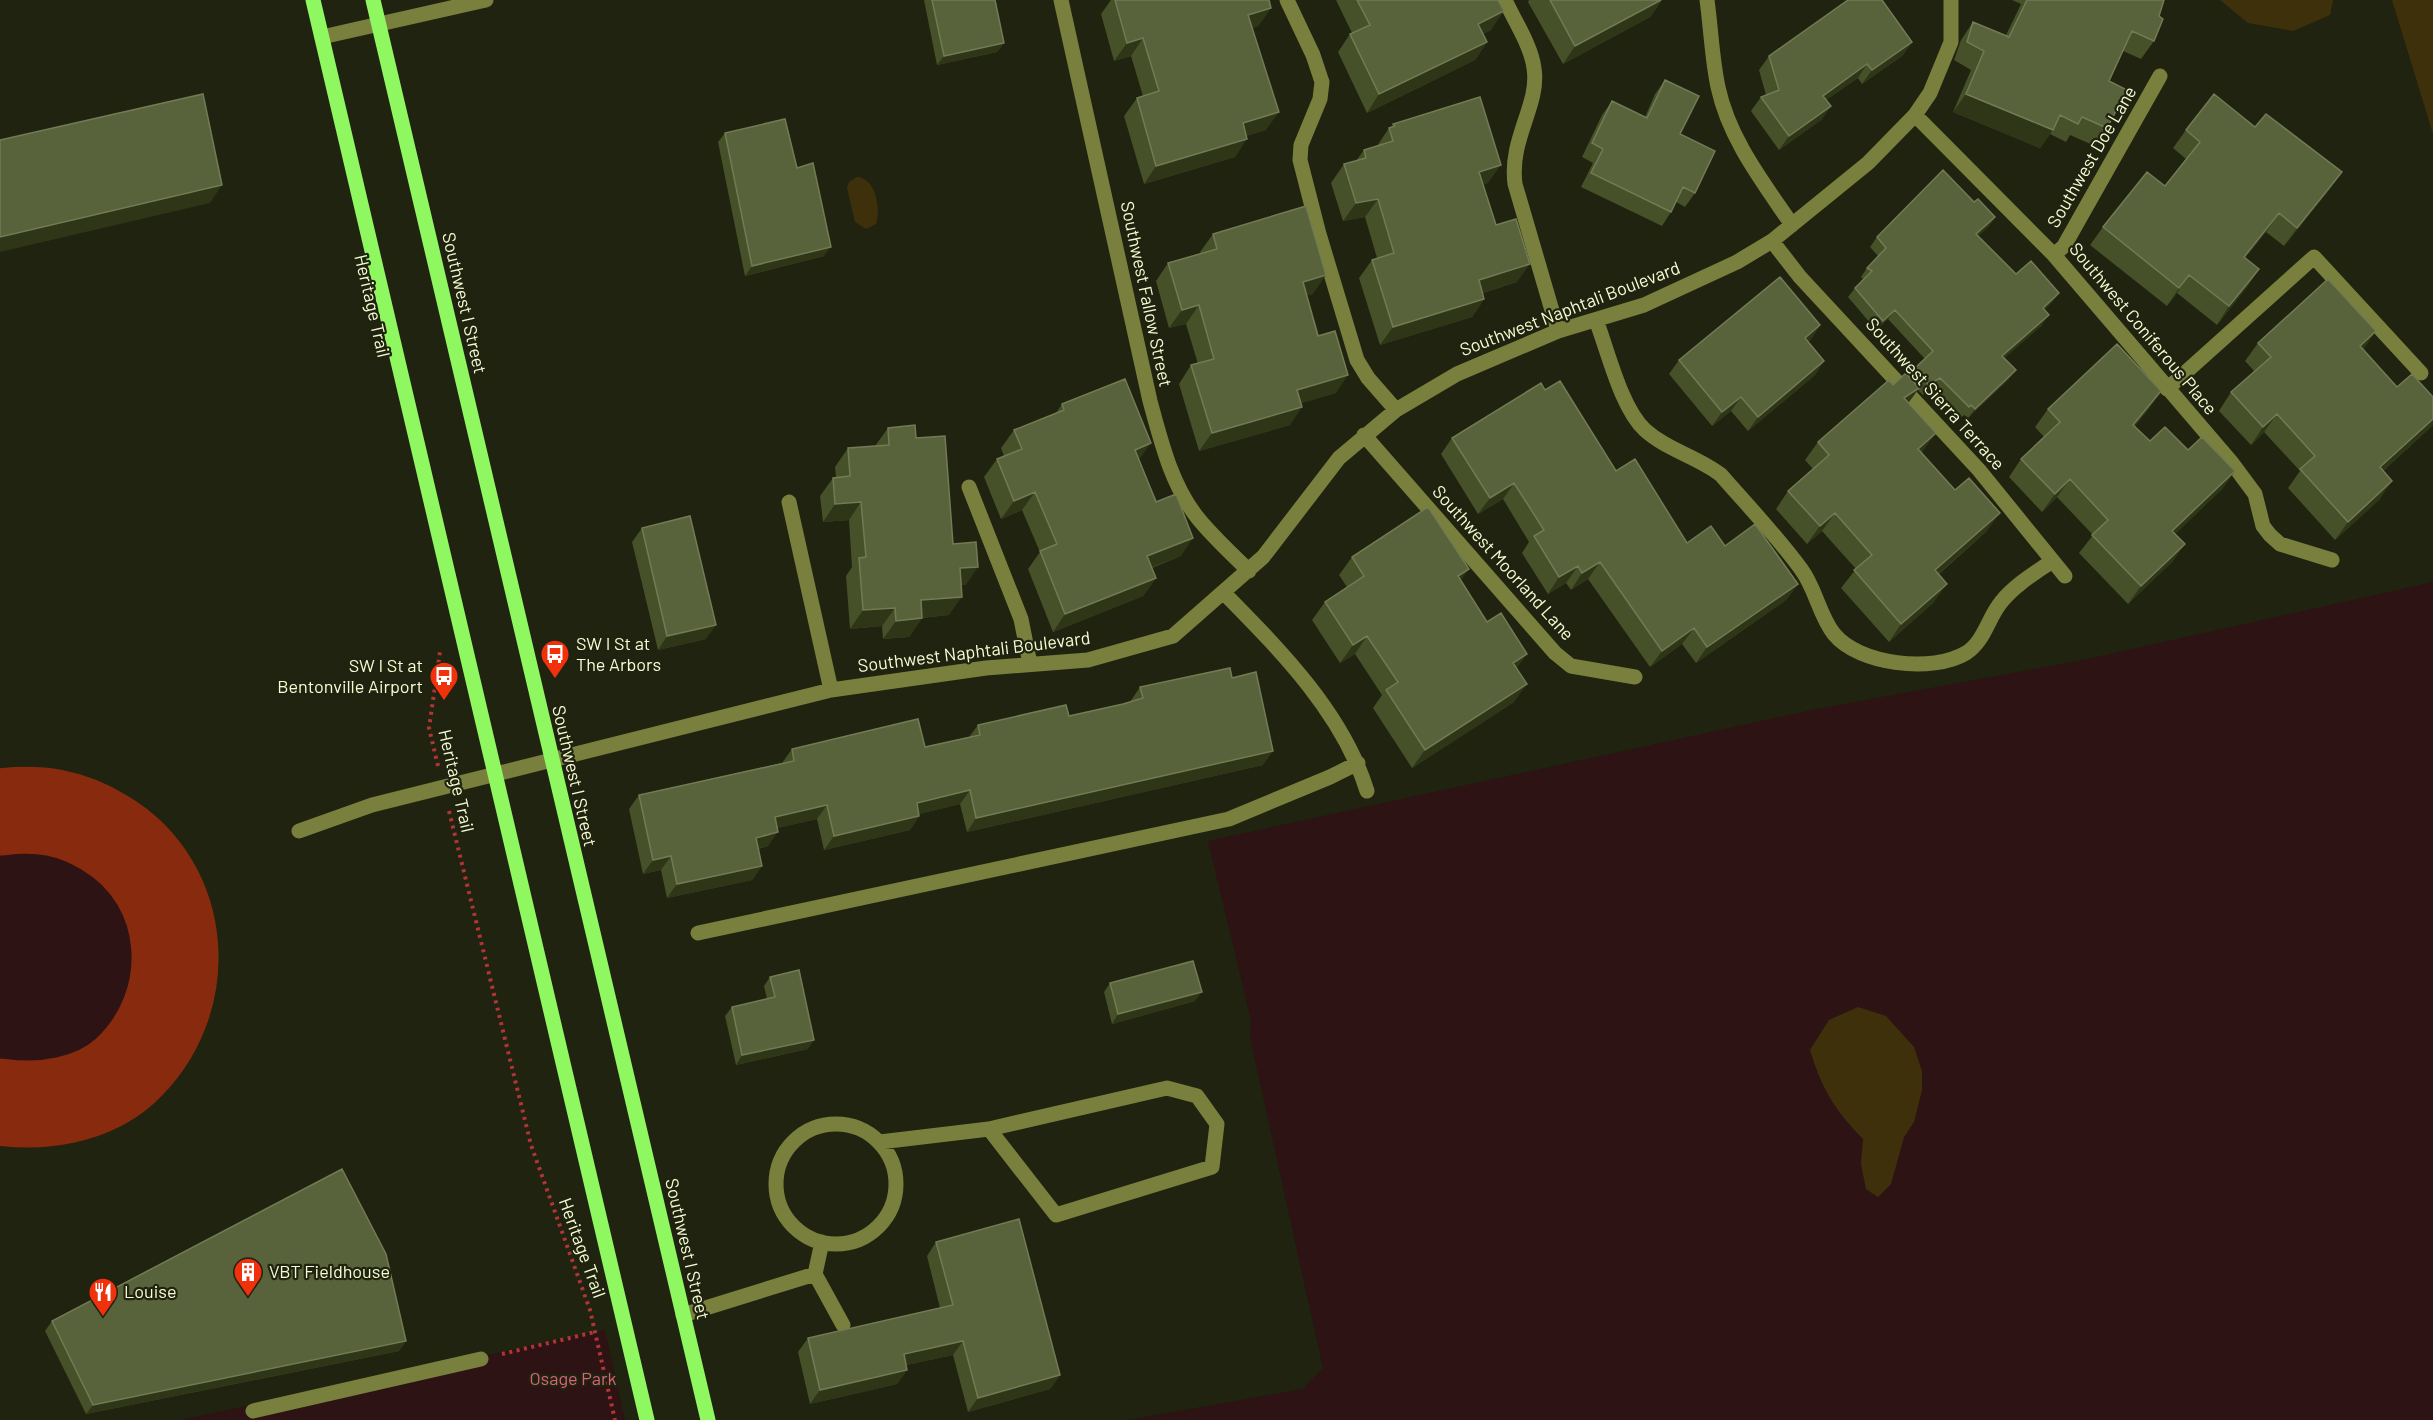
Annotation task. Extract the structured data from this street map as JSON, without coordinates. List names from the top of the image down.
{
  "streets": {
    "main road": ["Southwest I Street"],
    "street": [
      "Southwest Doe Lane",
      "Southwest Fallow Street",
      "Southwest Naphtali Boulevard",
      "Southwest Coniferous Place",
      "Southwest Sierra Terrace",
      "Southwest Moorland Lane"
    ],
    "path": ["Heritage Trail"]
  },
  "crossings": [
    ["Southwest Doe Lane", "Southwest Coniferous Place"],
    ["Southwest Fallow Street", "Southwest Naphtali Boulevard"],
    ["Southwest I Street", "Southwest Naphtali Boulevard"],
    ["Heritage Trail", "Southwest Naphtali Boulevard"],
    ["Southwest Naphtali Boulevard", "Southwest Coniferous Place"],
    ["Southwest Naphtali Boulevard", "Southwest Sierra Terrace"],
    ["Southwest Naphtali Boulevard", "Southwest Moorland Lane"]
  ],
  "parks": ["Osage Park"],
  "places": {
    "bus stop": ["SW I St at The Arbors", "SW I St at Bentonville Airport"],
    "building": ["VBT Fieldhouse"],
    "restaurant": ["Louise"]
  }
}
